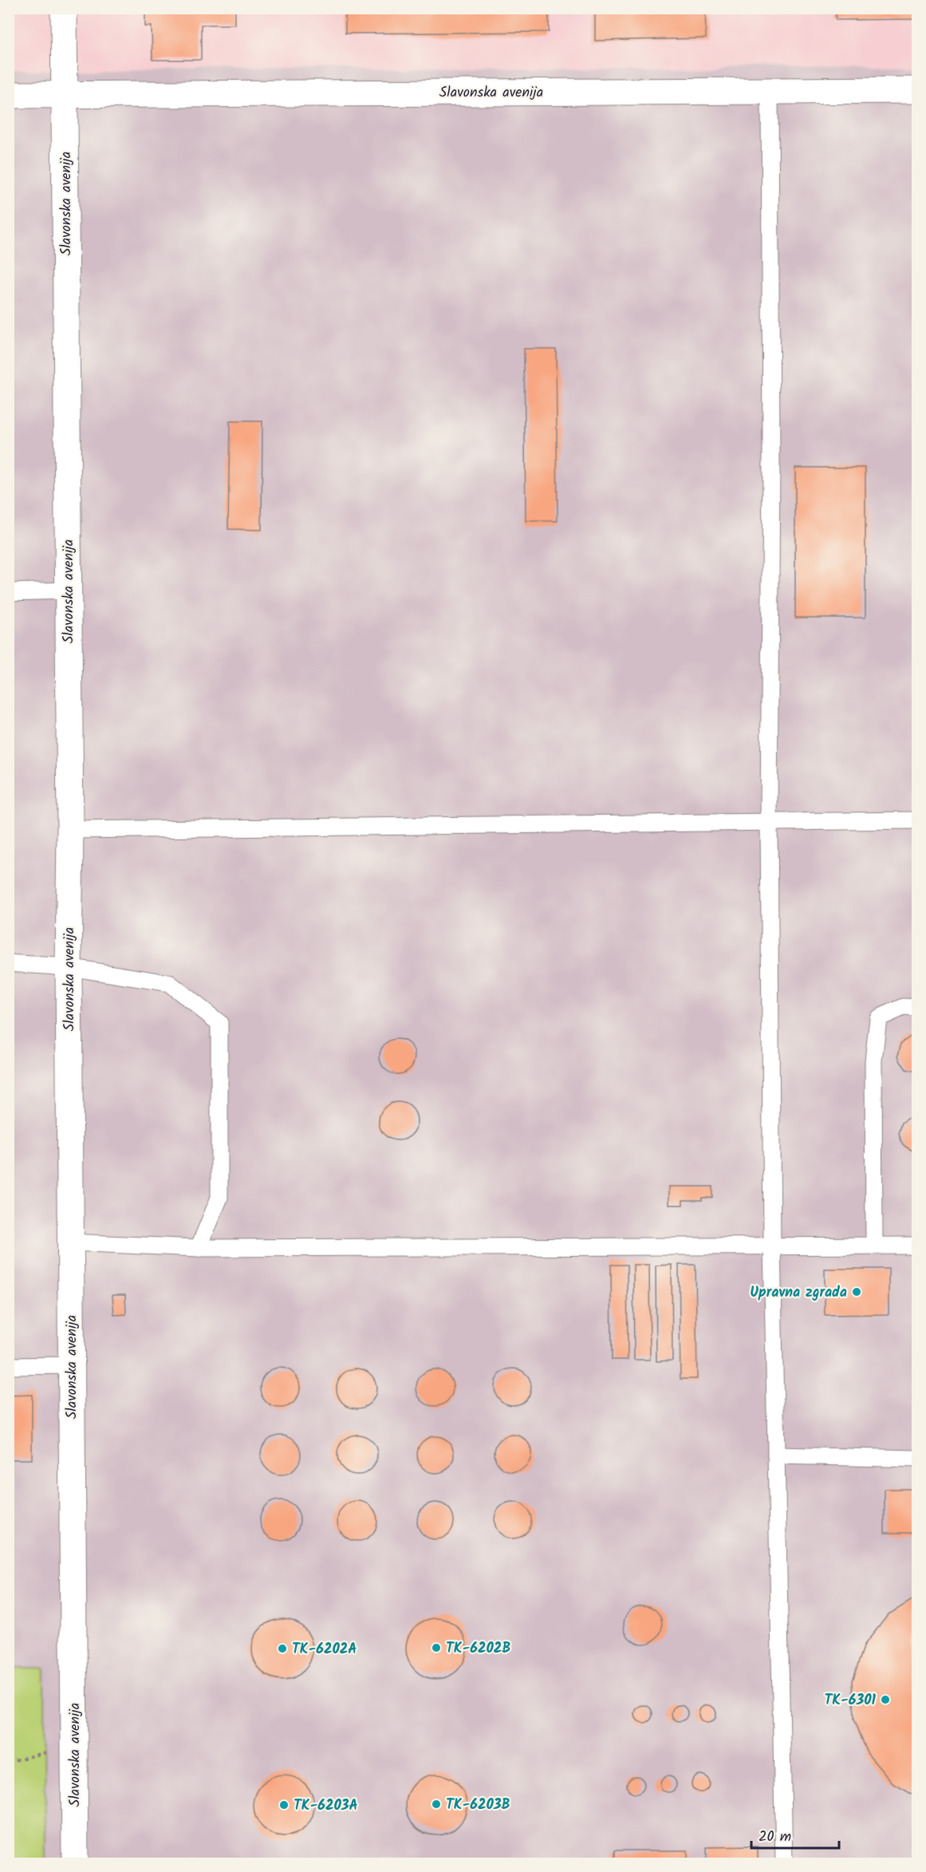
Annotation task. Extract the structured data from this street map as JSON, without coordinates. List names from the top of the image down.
{
  "streets": {
    "street": ["Slavonska avenija"]
  },
  "places": [
    "Upravna zgrada",
    "TK-6202B",
    "TK-6202A",
    "TK-6301",
    "TK-6203B",
    "TK-6203A"
  ],
  "scale_bar": "20 m"
}
